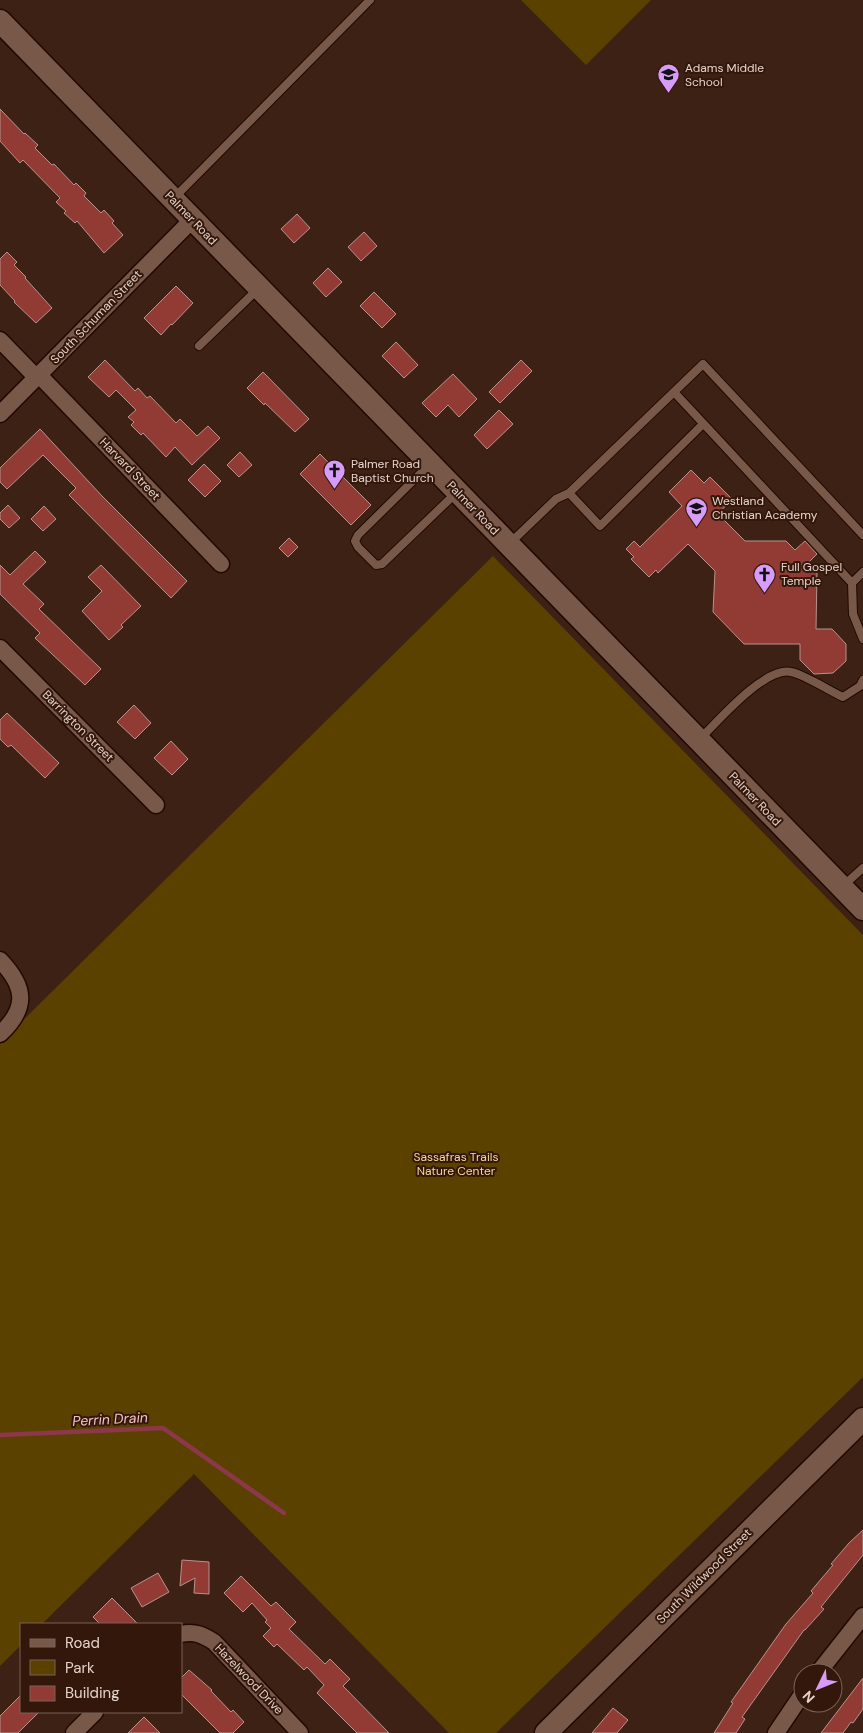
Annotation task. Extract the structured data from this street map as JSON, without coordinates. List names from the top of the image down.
{
  "streets": {
    "street": [
      "Palmer Road",
      "South Schuman Street",
      "Harvard Street",
      "Barrington Street",
      "South Wildwood Street",
      "Hazelwood Drive"
    ]
  },
  "crossings": [
    ["Palmer Road", "South Schuman Street"],
    ["South Schuman Street", "Harvard Street"]
  ],
  "water": ["Perrin Drain"],
  "parks": ["Sassafras Trails Nature Center"],
  "places": {
    "school or university": ["Adams Middle School", "Westland Christian Academy"],
    "church": ["Palmer Road Baptist Church", "Full Gospel Temple"]
  },
  "legend": ["Road", "Park", "Building"],
  "north": "bottom left"
}
